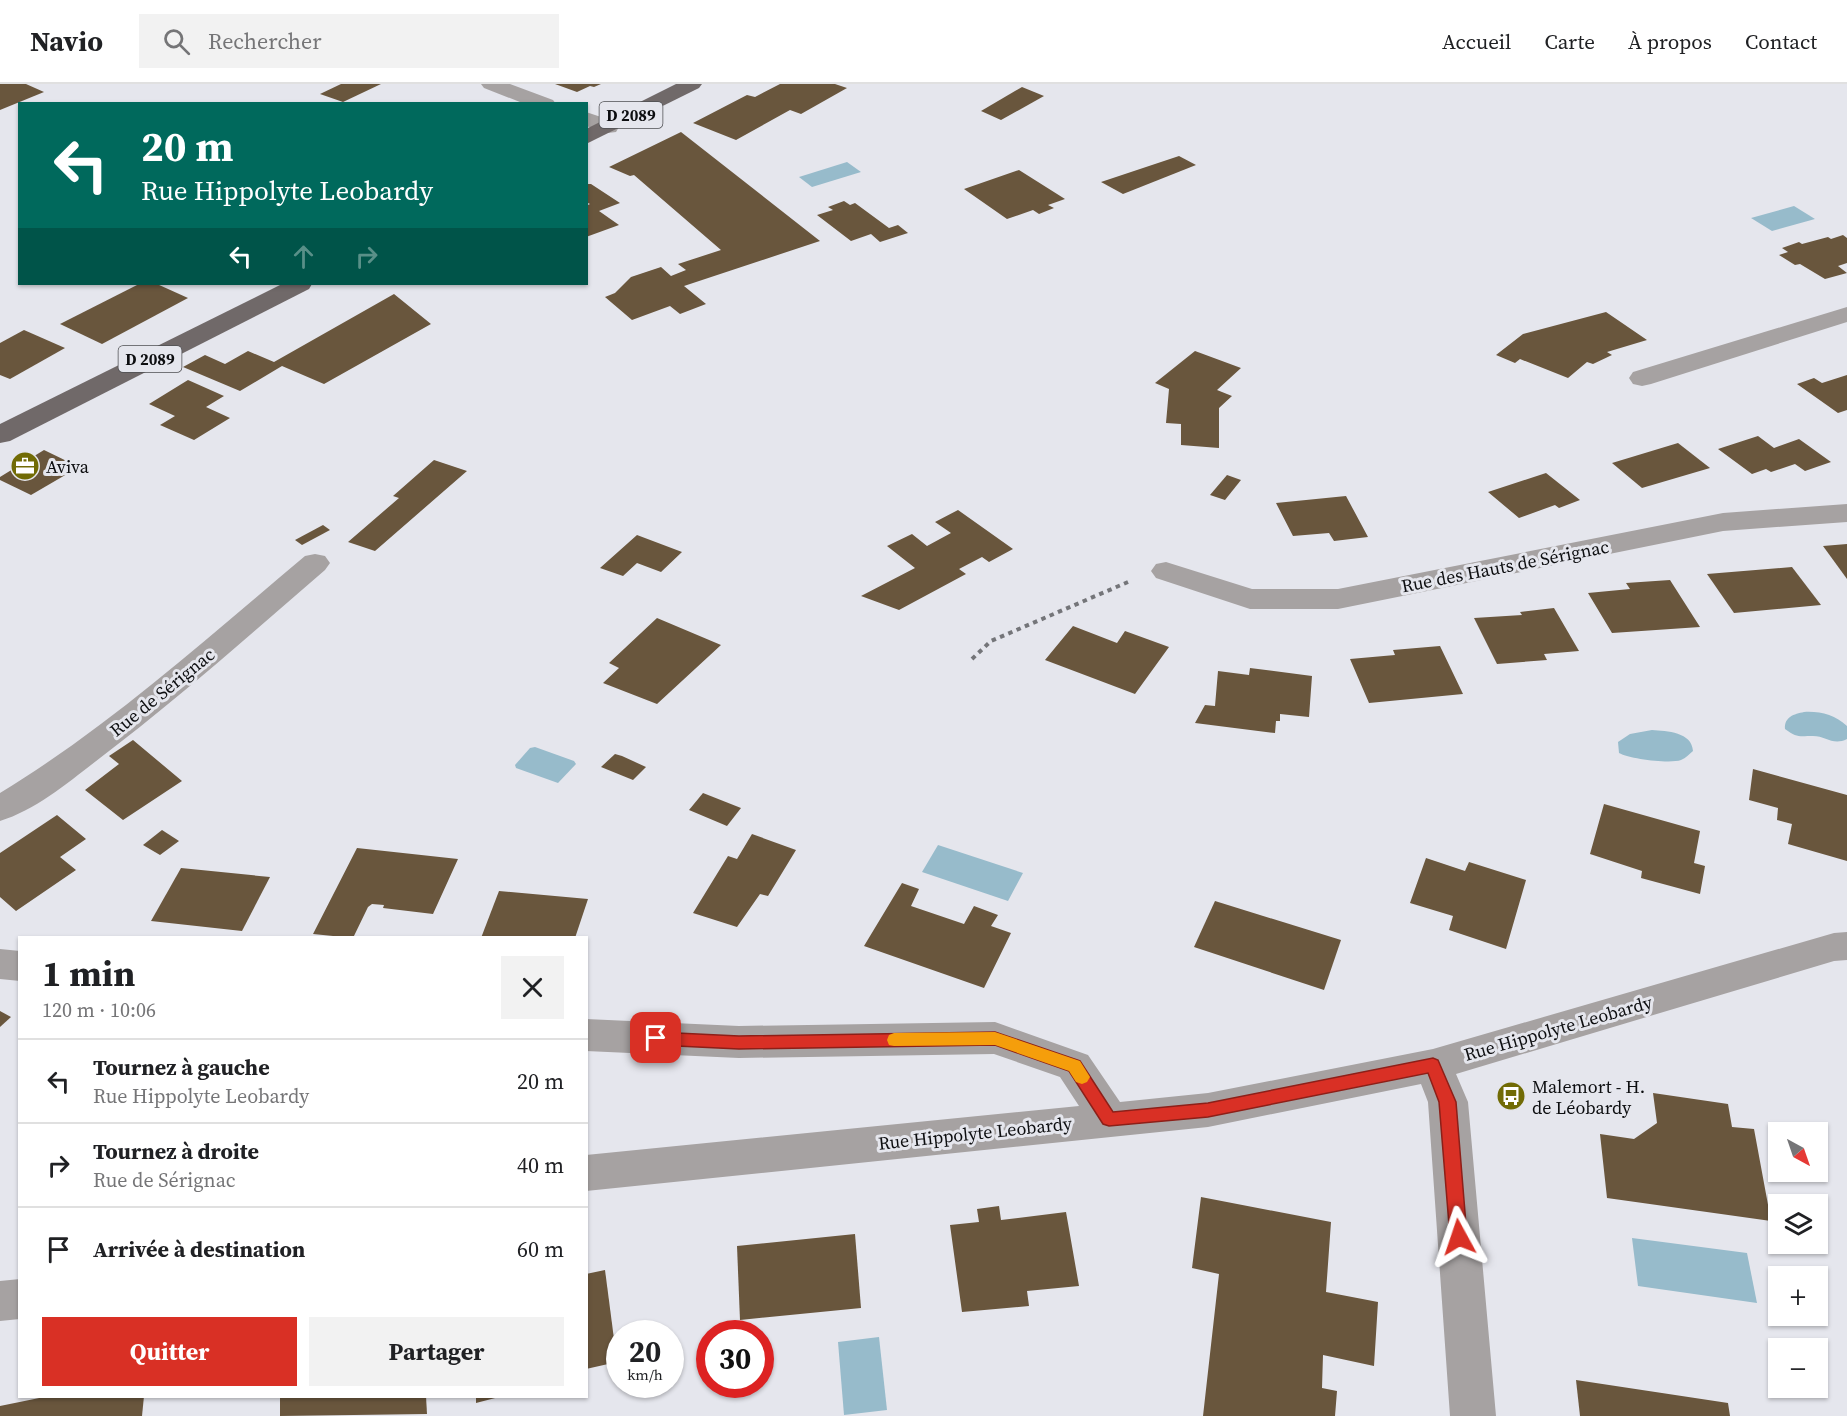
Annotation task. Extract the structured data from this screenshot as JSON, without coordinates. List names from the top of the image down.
{
  "streets": {
    "main road": ["D 2089"],
    "street": ["Rue des Hauts de Sérignac", "Rue de Sérignac", "Rue Hippolyte Leobardy"]
  },
  "places": {
    "office": ["Aviva"],
    "bus stop": ["Malemort - H. de Léobardy"]
  },
  "north": "bottom right",
  "page": {
    "header": "Navio",
    "search": "Rechercher",
    "nav": [
      "Accueil",
      "Carte",
      "À propos",
      "Contact"
    ],
    "turn": ["20 m", "Rue Hippolyte Leobardy"],
    "heading": ["1 min", "120 m · 10:06"],
    "list": [
      {
        "name": "Tournez à gauche",
        "note": "Rue Hippolyte Leobardy",
        "value": "20 m"
      },
      {
        "name": "Tournez à droite",
        "note": "Rue de Sérignac",
        "value": "40 m"
      },
      {
        "name": "Arrivée à destination",
        "value": "60 m"
      }
    ],
    "map_buttons": ["+", "−"],
    "buttons": ["Quitter", "Partager"],
    "speed": "20 km/h",
    "limit": "30"
  }
}
